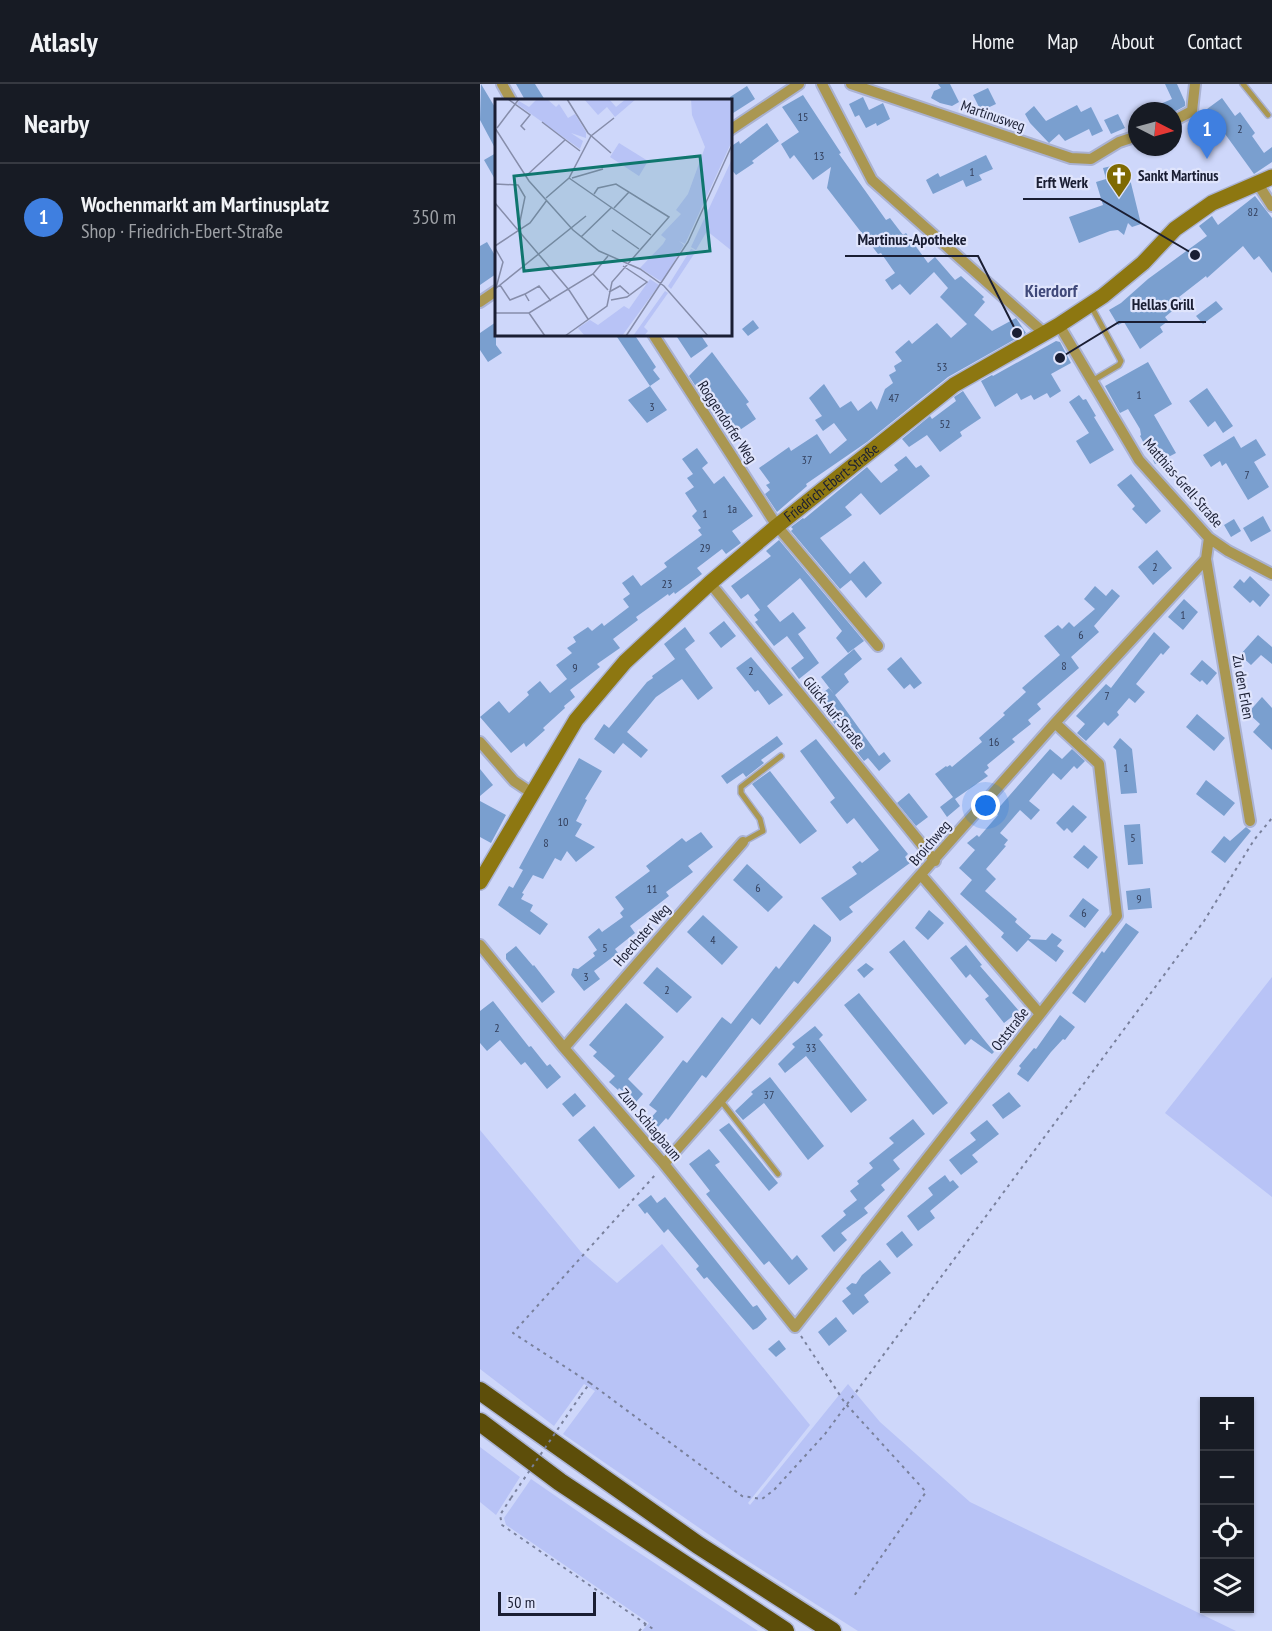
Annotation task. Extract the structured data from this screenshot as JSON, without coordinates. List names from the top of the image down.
{
  "streets": {
    "main road": ["Friedrich-Ebert-Straße"],
    "street": [
      "Martinusweg",
      "Roggendorfer Weg",
      "Matthias-Grell-Straße",
      "Zu den Erlen",
      "Glück-Auf-Straße",
      "Broichweg",
      "Hoechster Weg",
      "Oststraße",
      "Zum Schlagbaum"
    ]
  },
  "crossings": [
    ["Roggendorfer Weg", "Friedrich-Ebert-Straße"],
    ["Friedrich-Ebert-Straße", "Matthias-Grell-Straße"],
    ["Friedrich-Ebert-Straße", "Glück-Auf-Straße"],
    ["Zu den Erlen", "Broichweg"],
    ["Glück-Auf-Straße", "Broichweg"],
    ["Broichweg", "Oststraße"],
    ["Broichweg", "Zum Schlagbaum"],
    ["Hoechster Weg", "Zum Schlagbaum"],
    ["Oststraße", "Zum Schlagbaum"]
  ],
  "districts": ["Kierdorf"],
  "places": {
    "church": ["Sankt Martinus"],
    "other": ["Erft Werk", "Martinus-Apotheke", "Hellas Grill"]
  },
  "house_numbers": [
    "15",
    "2",
    "13",
    "1",
    "82",
    "53",
    "1",
    "47",
    "3",
    "52",
    "37",
    "7",
    "1a",
    "1",
    "29",
    "2",
    "23",
    "1",
    "6",
    "8",
    "9",
    "2",
    "7",
    "16",
    "1",
    "10",
    "5",
    "8",
    "6",
    "11",
    "9",
    "6",
    "4",
    "5",
    "3",
    "2",
    "2",
    "33",
    "37"
  ],
  "scale_bar": "50 m",
  "north": "right",
  "page": {
    "header": "Atlasly",
    "nav": [
      "Home",
      "Map",
      "About",
      "Contact"
    ],
    "heading": "Nearby",
    "pins": "1",
    "list": [
      {
        "mark": "1",
        "name": "Wochenmarkt am Martinusplatz",
        "note": "Shop · Friedrich-Ebert-Straße",
        "value": "350 m"
      }
    ],
    "map_buttons": ["+", "−"],
    "scale": "50 m"
  }
}
